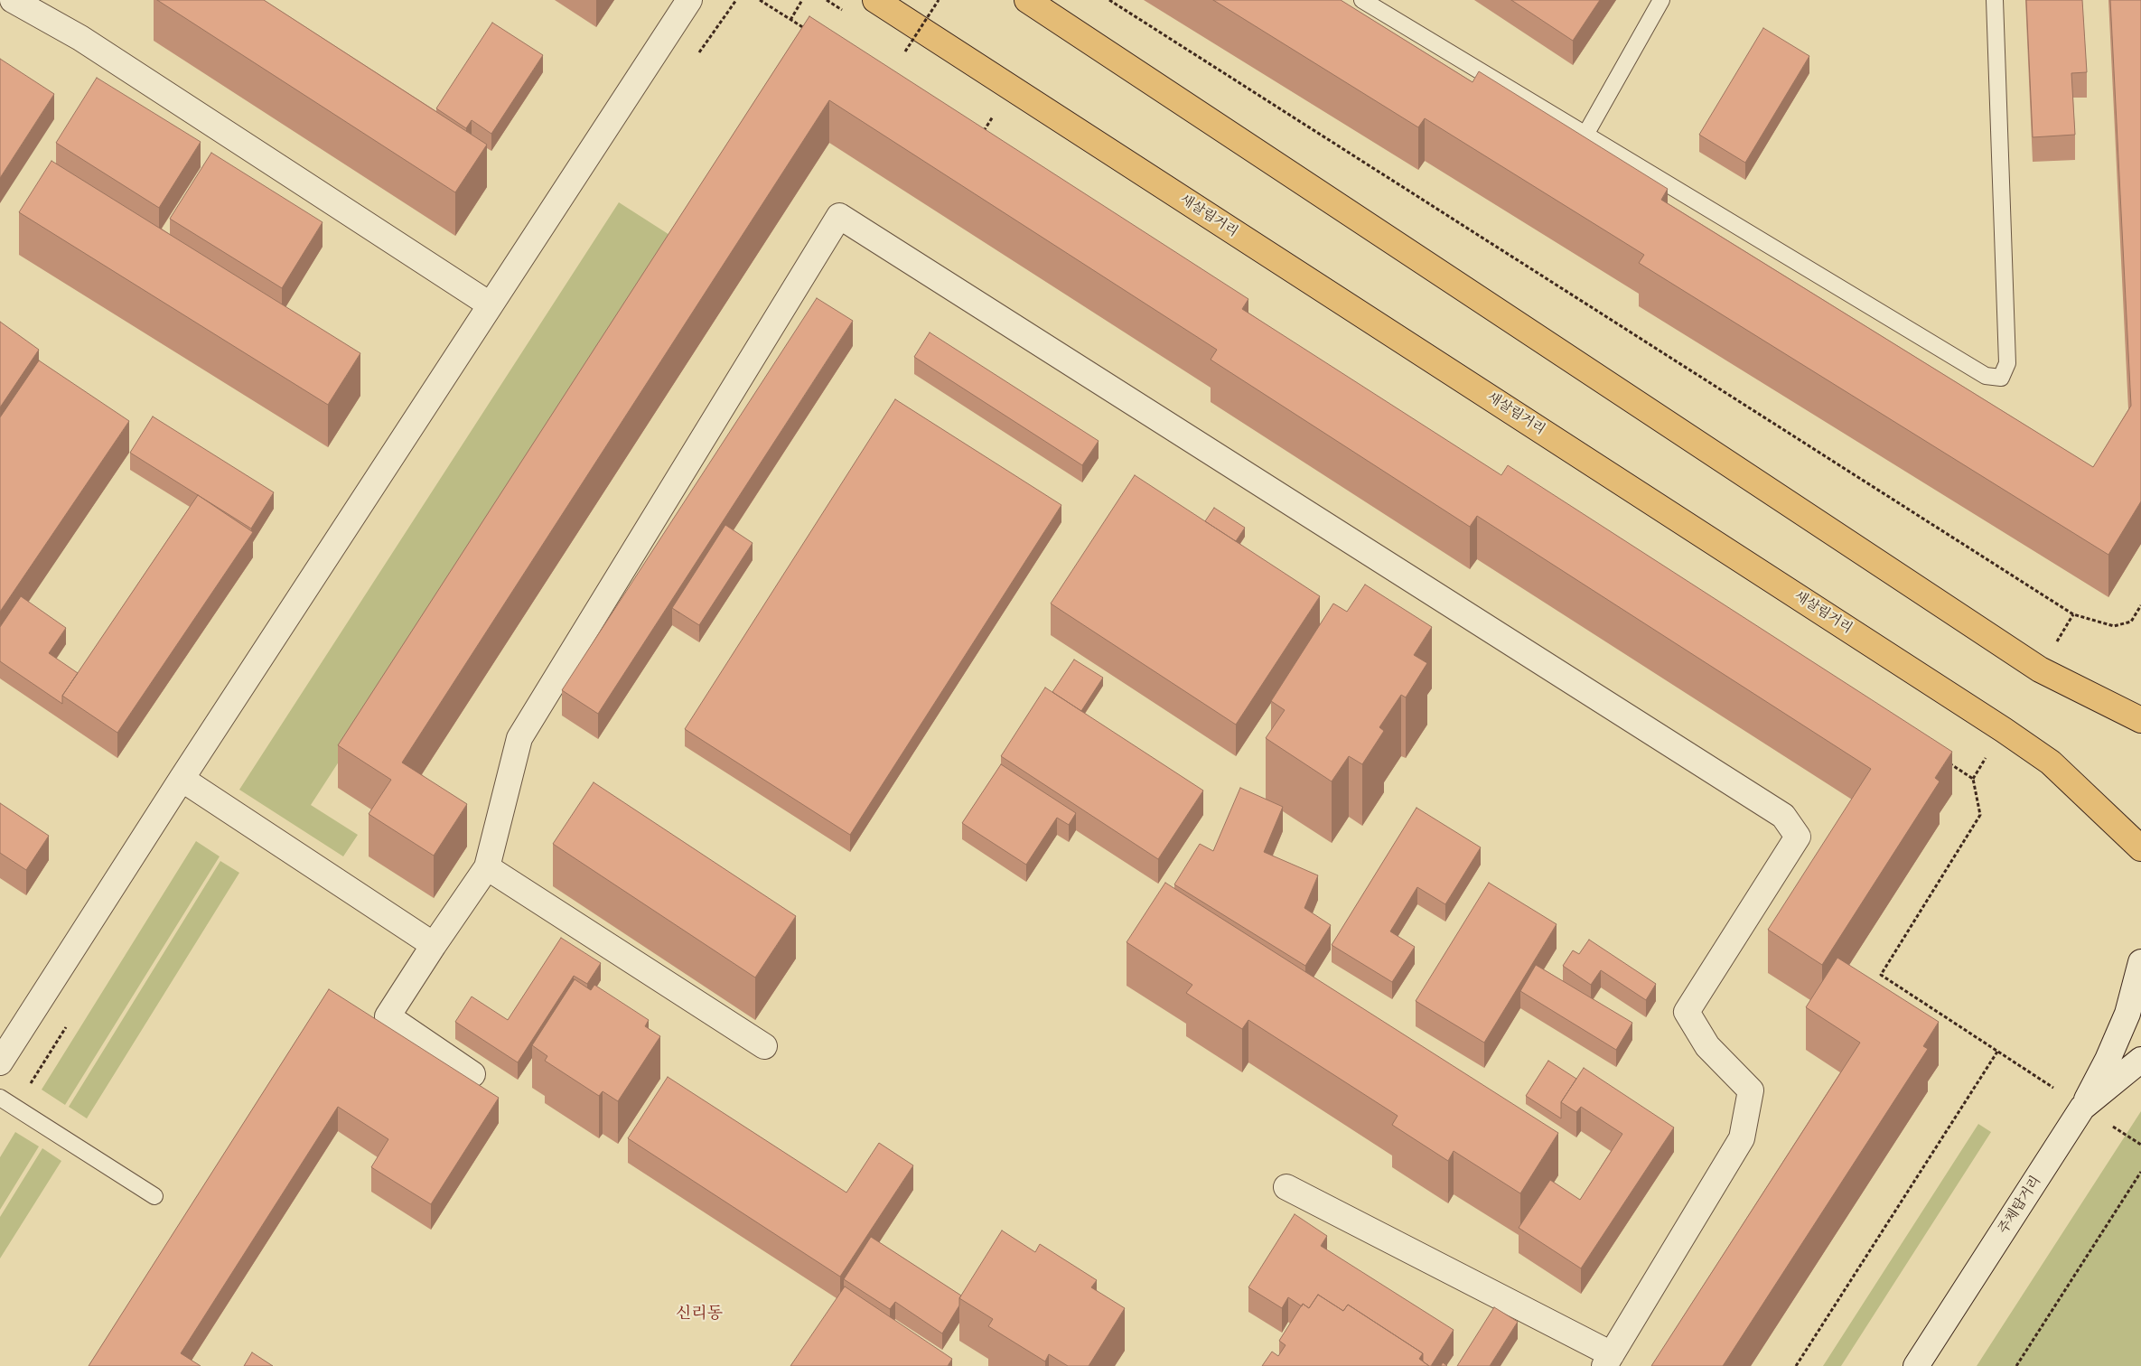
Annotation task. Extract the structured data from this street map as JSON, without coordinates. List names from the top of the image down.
{
  "streets": {
    "main road": ["새살림거리"],
    "street": ["주체탑거리"]
  },
  "districts": ["신리동"]
}
